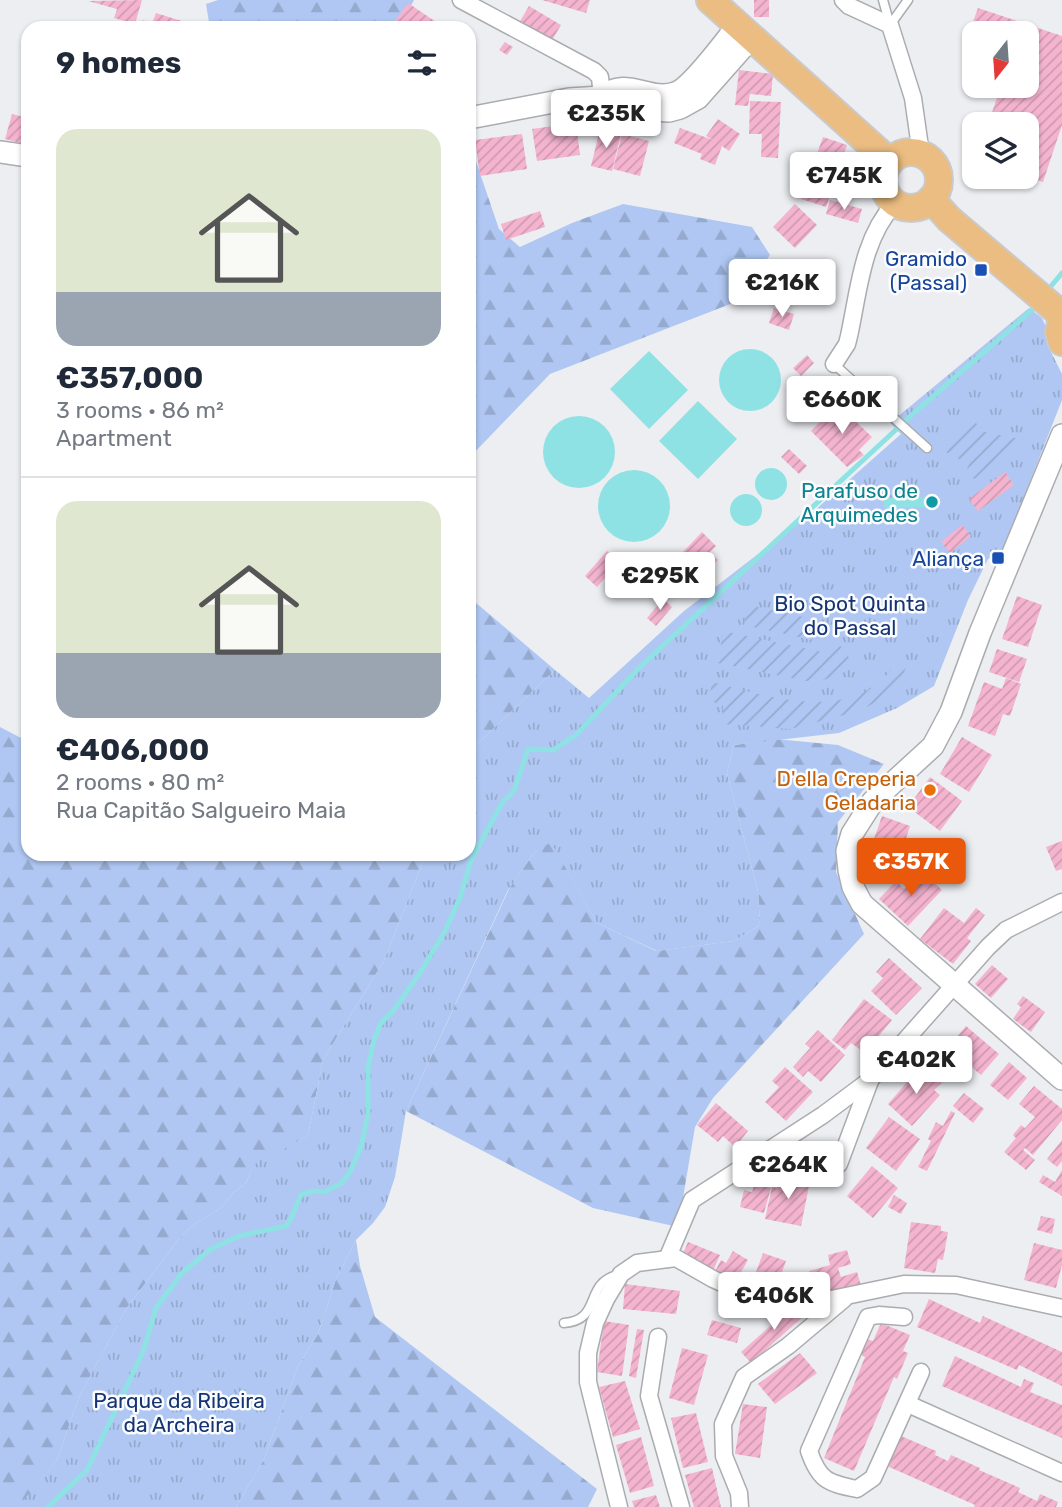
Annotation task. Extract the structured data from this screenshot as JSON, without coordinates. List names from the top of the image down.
{
  "parks": ["Bio Spot Quinta do Passal", "Parque da Ribeira da Archeira"],
  "places": {
    "transit": ["Gramido (Passal)", "Aliança"],
    "other": ["Parafuso de Arquimedes", "D'ella Creperia Geladaria"]
  },
  "north": "bottom",
  "page": {
    "heading": "9 homes",
    "price": [
      "€235K",
      "€745K",
      "€216K",
      "€660K",
      "€295K",
      "€357K",
      "€402K",
      "€264K",
      "€406K"
    ],
    "list": [
      {
        "name": "€357,000",
        "note": "3 rooms · 86 m² · Apartment"
      },
      {
        "name": "€406,000",
        "note": "2 rooms · 80 m² · Rua Capitão Salgueiro Maia"
      }
    ]
  }
}
